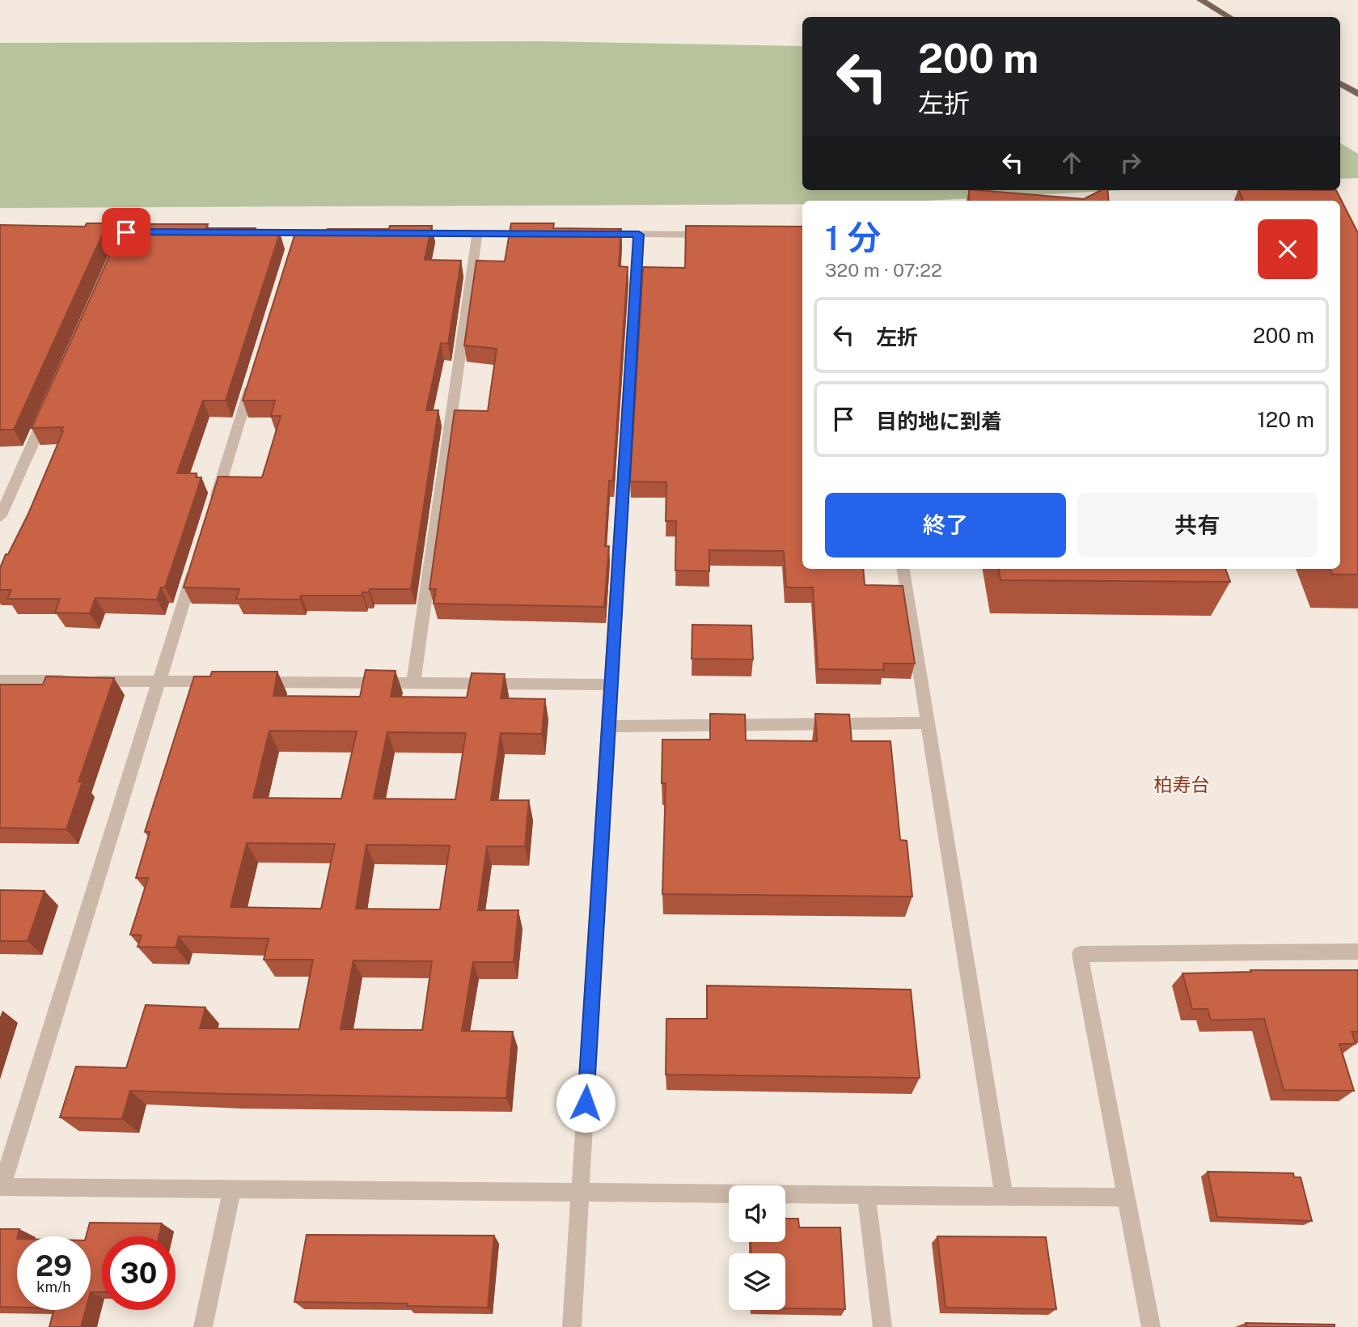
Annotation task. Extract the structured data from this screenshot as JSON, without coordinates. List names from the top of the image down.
{
  "districts": ["柏寿台"],
  "page": {
    "turn": ["200 m", "左折"],
    "heading": ["1 分", "320 m · 07:22"],
    "list": [
      {
        "name": "左折",
        "value": "200 m"
      },
      {
        "name": "目的地に到着",
        "value": "120 m"
      }
    ],
    "buttons": ["終了", "共有"],
    "speed": "29 km/h",
    "limit": "30"
  }
}
